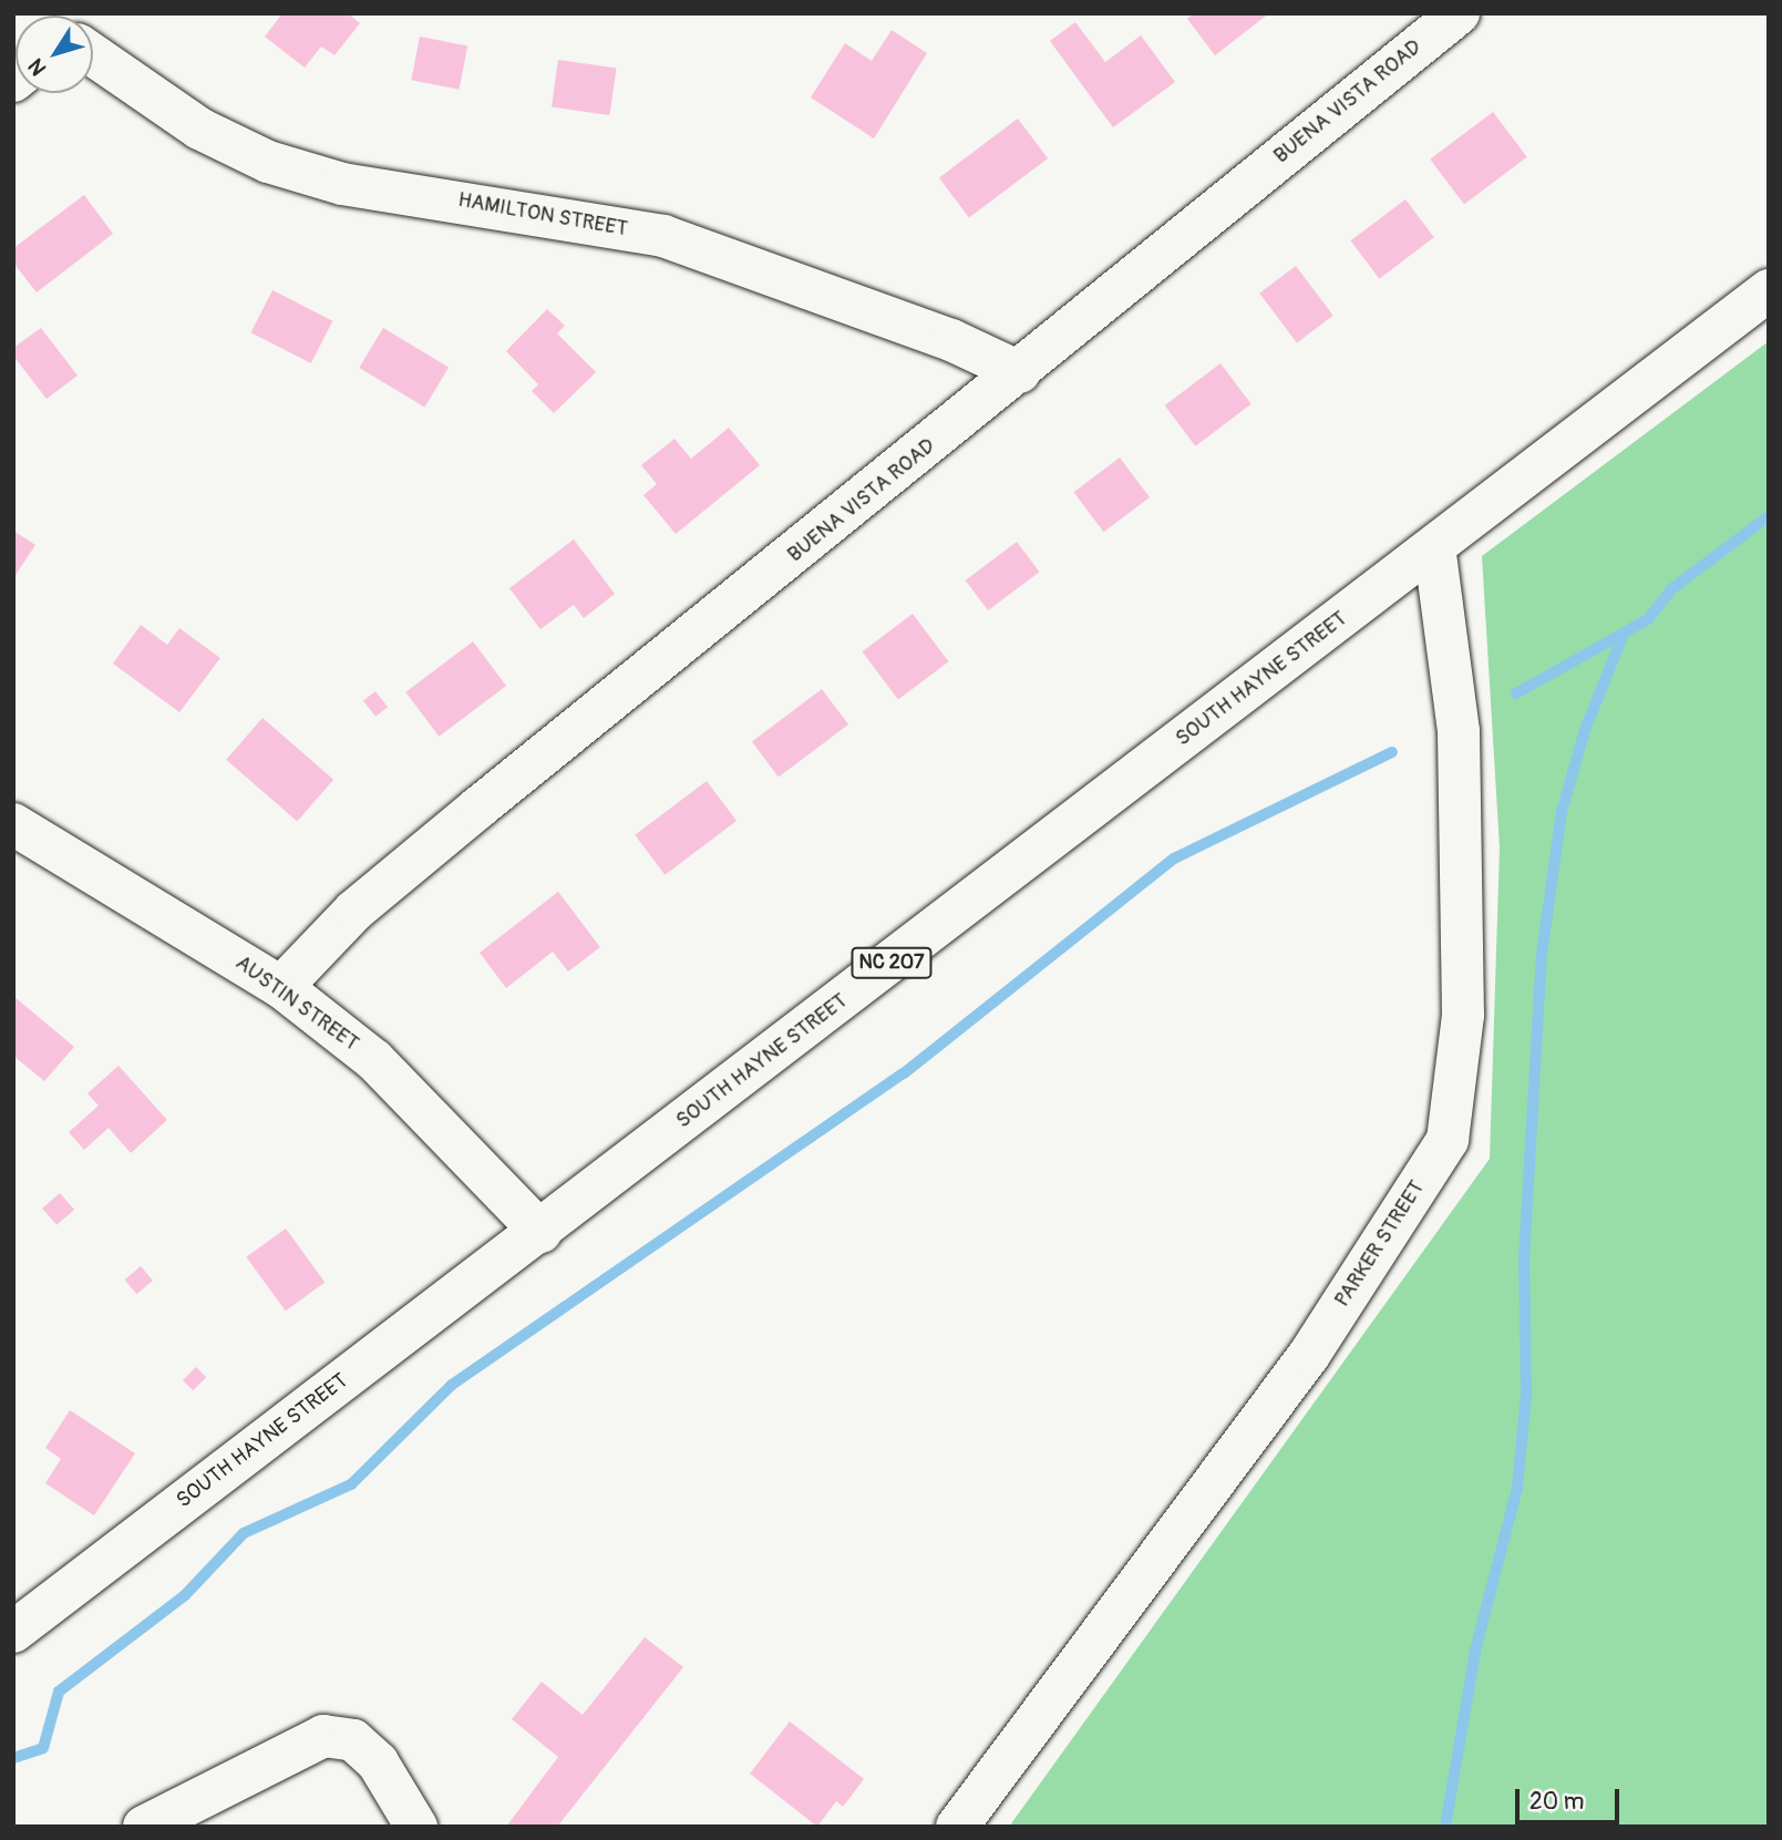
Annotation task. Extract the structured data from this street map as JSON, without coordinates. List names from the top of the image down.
{
  "streets": {
    "street": [
      "BUENA VISTA ROAD",
      "HAMILTON STREET",
      "SOUTH HAYNE STREET",
      "NC 207",
      "AUSTIN STREET",
      "PARKER STREET"
    ]
  },
  "crossings": [
    ["BUENA VISTA ROAD", "HAMILTON STREET"],
    ["BUENA VISTA ROAD", "AUSTIN STREET"],
    ["SOUTH HAYNE STREET", "AUSTIN STREET"],
    ["SOUTH HAYNE STREET", "PARKER STREET"]
  ],
  "scale_bar": "20 m",
  "north": "bottom left"
}
